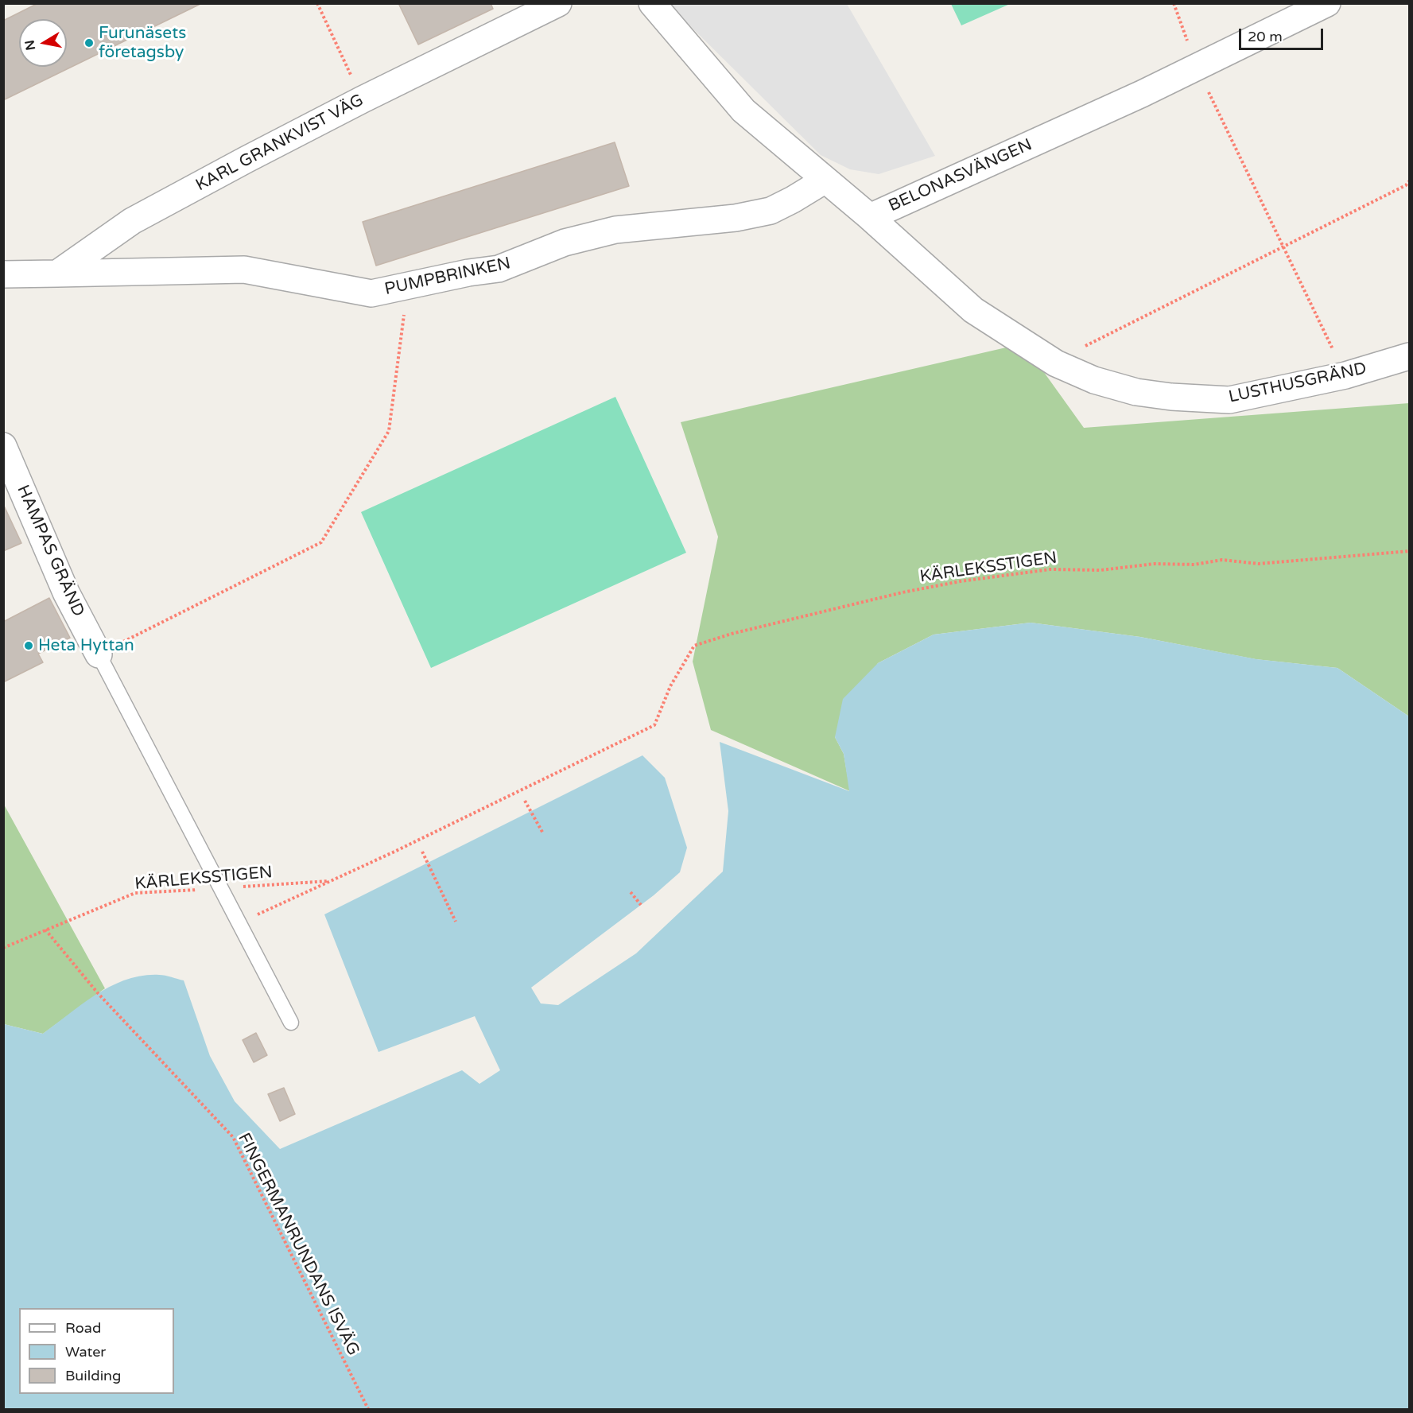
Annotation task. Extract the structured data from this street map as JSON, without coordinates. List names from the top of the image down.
{
  "streets": {
    "street": [
      "KARL GRANKVIST VÄG",
      "BELONASVÄNGEN",
      "PUMPBRINKEN",
      "LUSTHUSGRÄND",
      "HAMPAS GRÄND"
    ],
    "path": ["KÄRLEKSSTIGEN", "FINGERMANRUNDANS ISVÄG"]
  },
  "crossings": [
    ["KARL GRANKVIST VÄG", "PUMPBRINKEN"],
    ["BELONASVÄNGEN", "PUMPBRINKEN"],
    ["BELONASVÄNGEN", "LUSTHUSGRÄND"],
    ["KÄRLEKSSTIGEN", "FINGERMANRUNDANS ISVÄG"]
  ],
  "places": ["Furunäsets företagsby", "Heta Hyttan"],
  "legend": ["Road", "Water", "Building"],
  "scale_bar": "20 m",
  "north": "left"
}
